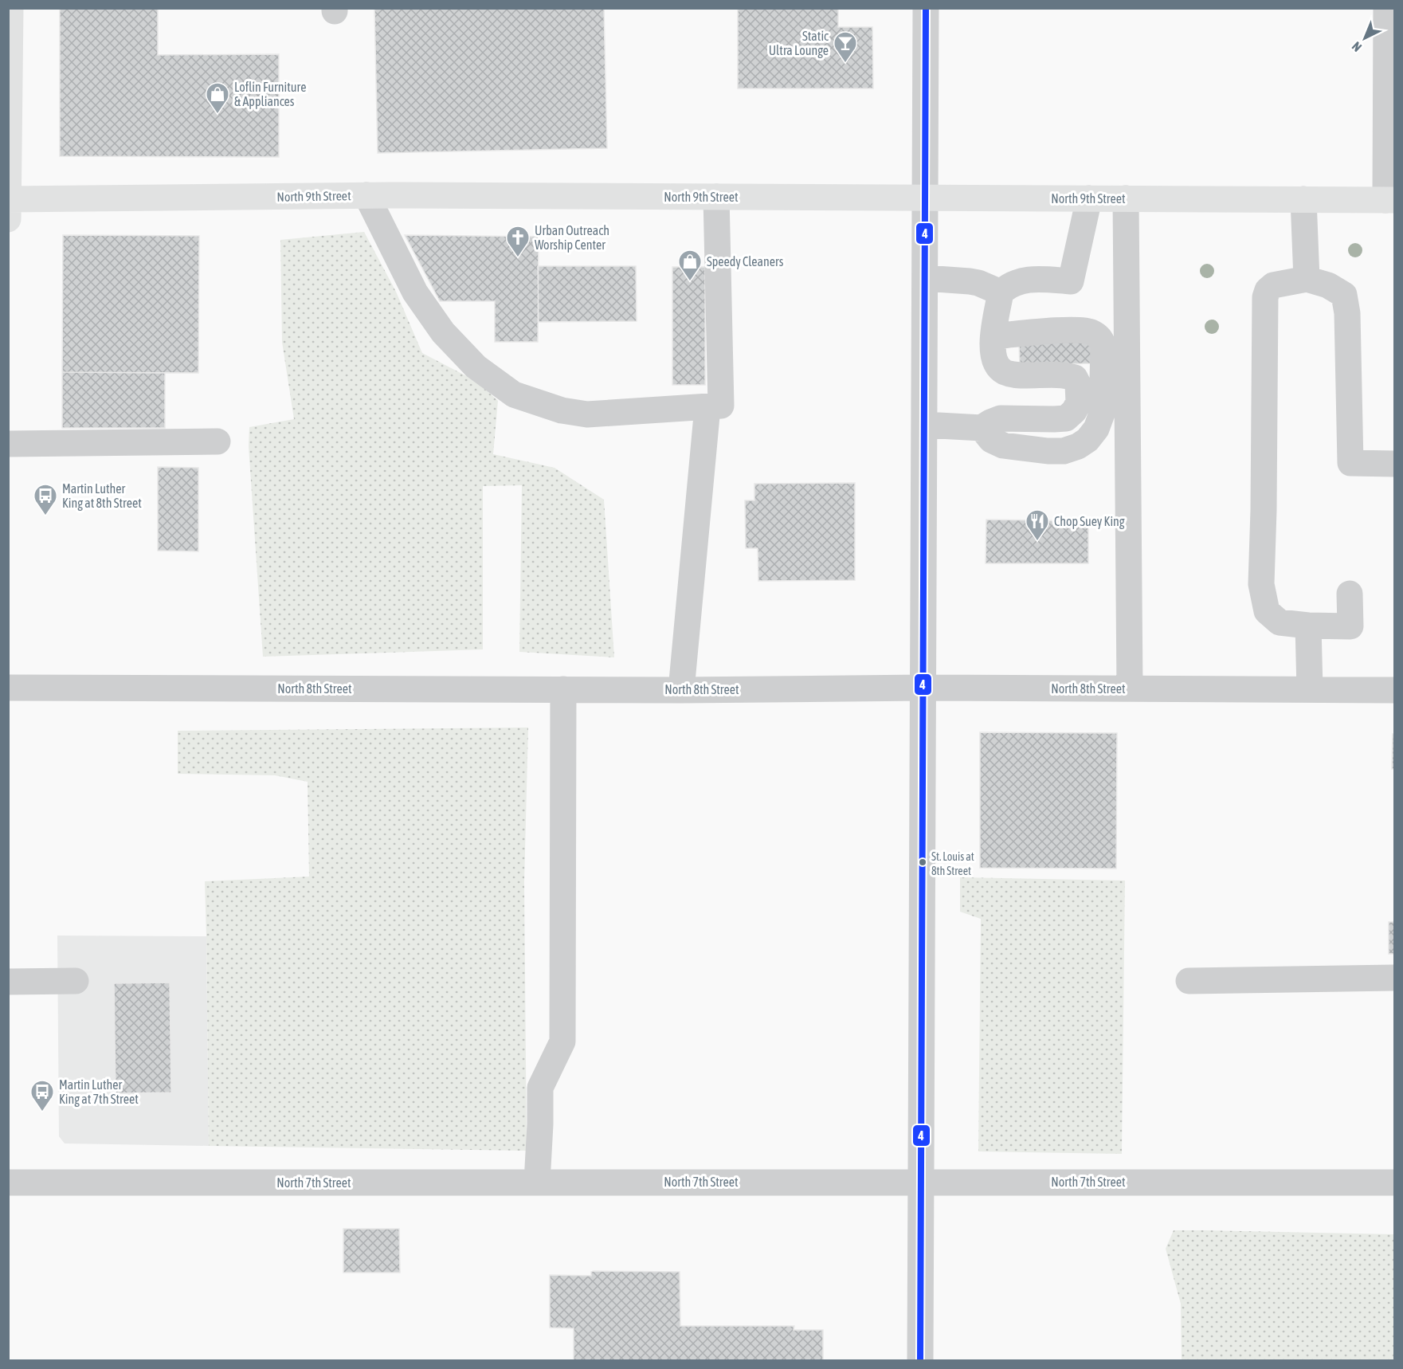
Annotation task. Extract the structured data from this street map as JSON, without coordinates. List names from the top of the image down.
{
  "streets": {
    "main road": ["North 9th Street"],
    "street": ["North 8th Street", "North 7th Street"]
  },
  "places": {
    "bar": ["Static Ultra Lounge"],
    "shop": ["Loflin Furniture & Appliances", "Speedy Cleaners"],
    "church": ["Urban Outreach Worship Center"],
    "bus stop": ["Martin Luther King at 8th Street", "Martin Luther King at 7th Street"],
    "restaurant": ["Chop Suey King"],
    "other": ["St. Louis at 8th Street"]
  },
  "lines": ["transit line 4"],
  "north": "bottom left"
}
